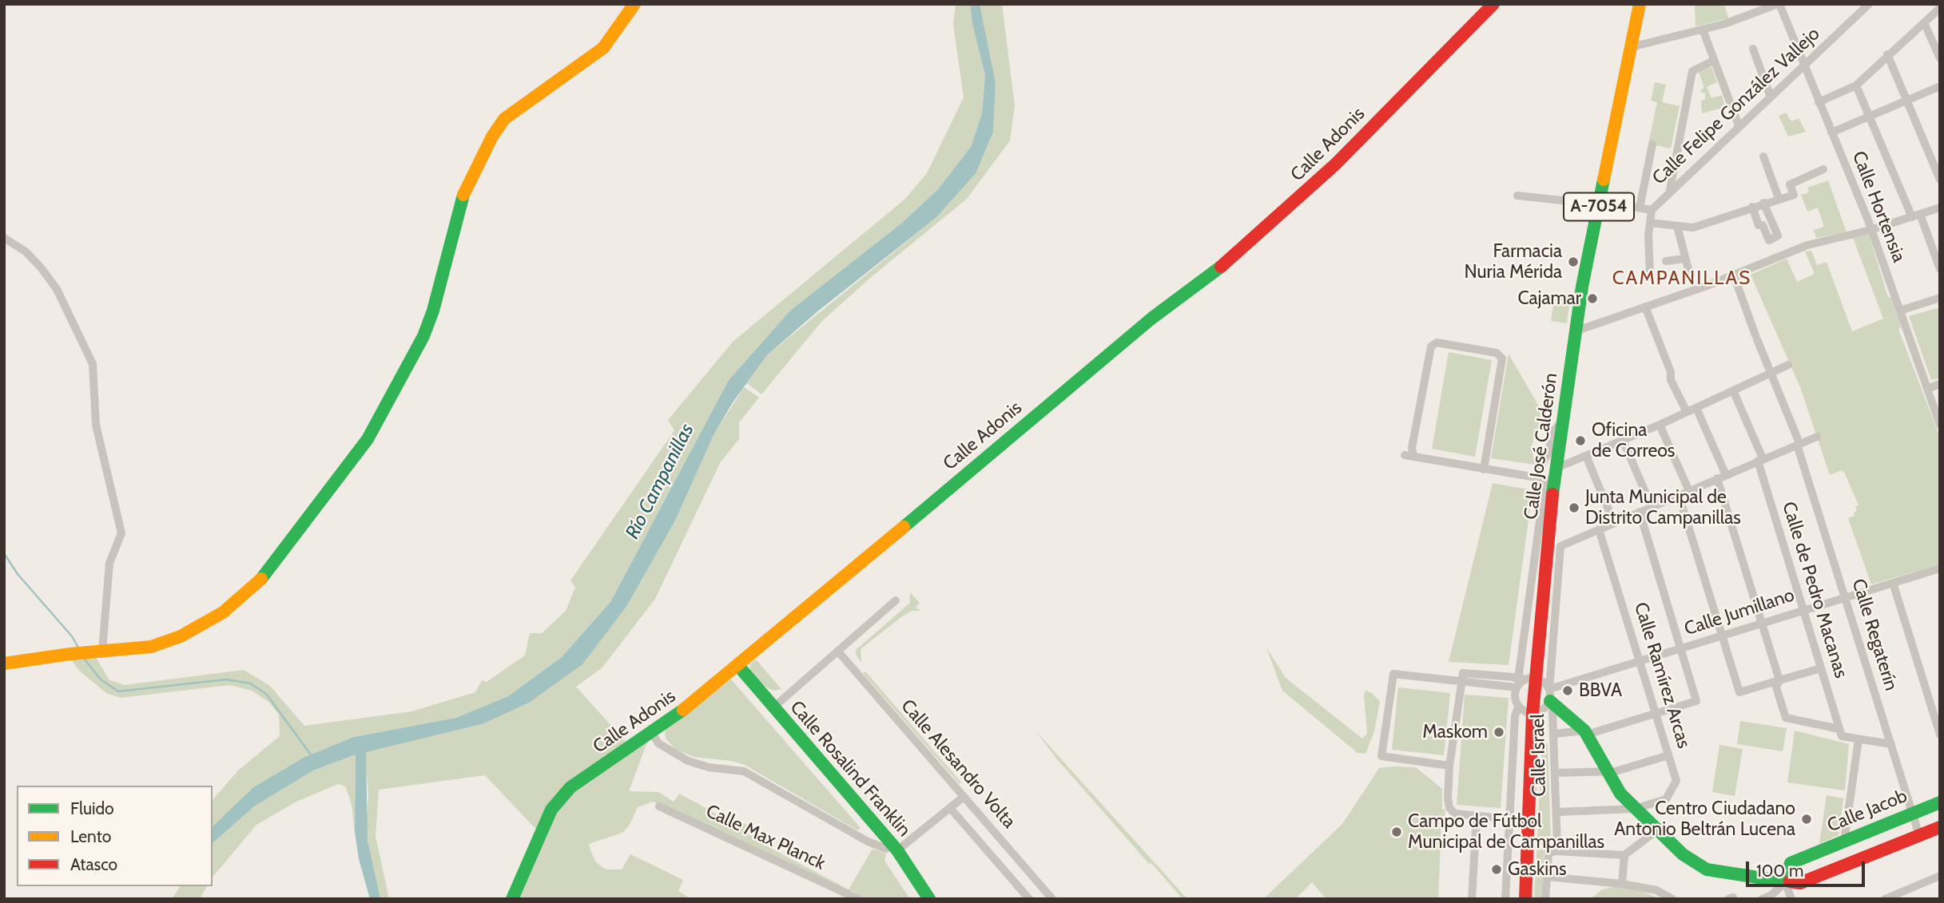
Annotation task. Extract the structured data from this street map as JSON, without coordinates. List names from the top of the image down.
{
  "streets": {
    "main road": [
      "Calle Adonis",
      "A-7054",
      "Calle José Calderón",
      "Calle Rosalind Franklin",
      "Calle Jacob"
    ],
    "street": [
      "Calle Felipe González Vallejo",
      "Calle Hortensia",
      "Calle de Pedro Macanas",
      "Calle Jumillano",
      "Calle Regaterín",
      "Calle Ramírez Arcas",
      "Calle Israel",
      "Calle Alesandro Volta",
      "Calle Max Planck"
    ]
  },
  "crossings": [
    ["Calle Felipe González Vallejo", "Calle Hortensia"],
    ["Calle Adonis", "Calle Rosalind Franklin"],
    ["Calle José Calderón", "Calle Jumillano"],
    ["Calle de Pedro Macanas", "Calle Jumillano"],
    ["Calle Jumillano", "Calle Regaterín"],
    ["Calle Jumillano", "Calle Ramírez Arcas"],
    ["Calle Jumillano", "Calle Israel"],
    ["Calle Regaterín", "Calle Jacob"],
    ["Calle Ramírez Arcas", "Calle Israel"]
  ],
  "districts": ["CAMPANILLAS"],
  "water": ["Río Campanillas"],
  "places": [
    "Farmacia Nuria Mérida",
    "Cajamar",
    "Oficina de Correos",
    "Junta Municipal de Distrito Campanillas",
    "BBVA",
    "Maskom",
    "Centro Ciudadano Antonio Beltrán Lucena",
    "Campo de Fútbol Municipal de Campanillas",
    "Gaskins"
  ],
  "legend": ["Fluido", "Lento", "Atasco"],
  "scale_bar": "100 m"
}
